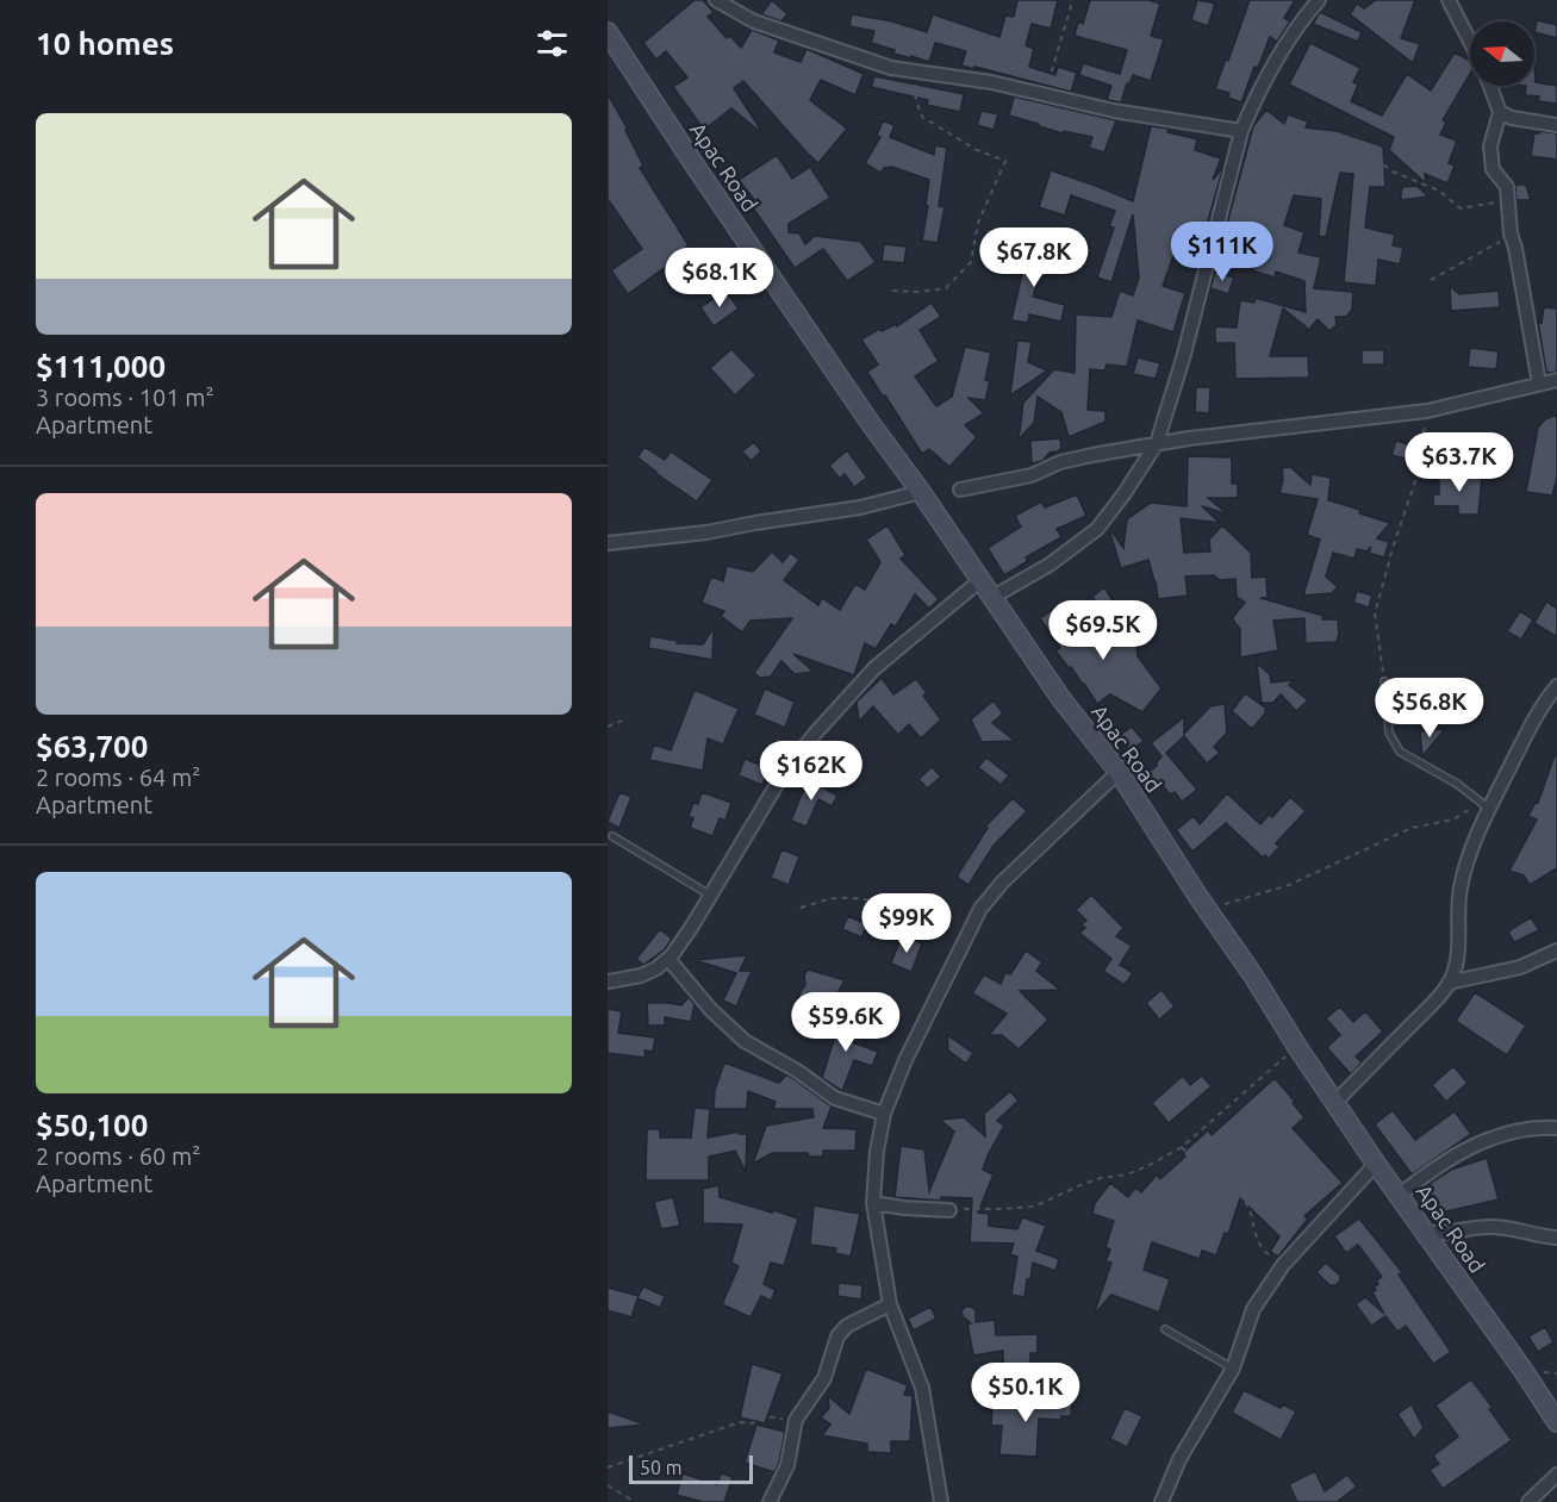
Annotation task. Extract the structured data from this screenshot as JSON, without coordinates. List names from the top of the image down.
{
  "streets": {
    "main road": ["Apac Road"]
  },
  "scale_bar": "50 m",
  "north": "left",
  "page": {
    "heading": "10 homes",
    "list": [
      {
        "name": "$111,000",
        "note": "3 rooms · 101 m² · Apartment"
      },
      {
        "name": "$63,700",
        "note": "2 rooms · 64 m² · Apartment"
      },
      {
        "name": "$50,100",
        "note": "2 rooms · 60 m² · Apartment"
      }
    ],
    "price": [
      "$111K",
      "$67.8K",
      "$68.1K",
      "$63.7K",
      "$69.5K",
      "$56.8K",
      "$162K",
      "$99K",
      "$59.6K",
      "$50.1K"
    ],
    "scale": "50 m"
  }
}
